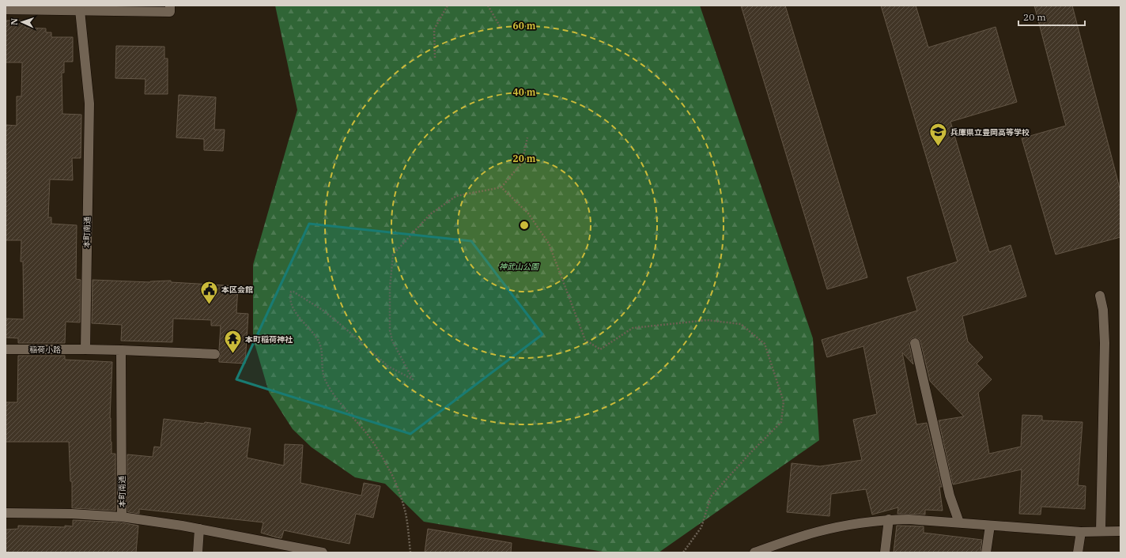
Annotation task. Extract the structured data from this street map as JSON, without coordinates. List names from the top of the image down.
{
  "streets": {
    "street": ["本町南通", "稲荷小路"]
  },
  "crossings": [
    ["本町南通", "稲荷小路"]
  ],
  "parks": ["神武山公園"],
  "places": {
    "school or university": ["兵庫県立豊岡高等学校"],
    "public building": ["本区会館"],
    "temple": ["本町稲荷神社"]
  },
  "scale_bar": "20 m",
  "north": "left",
  "rings": ["60 m", "40 m", "20 m"]
}
